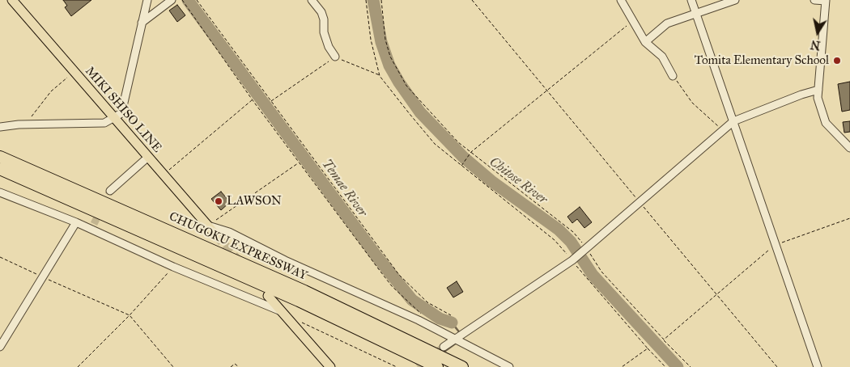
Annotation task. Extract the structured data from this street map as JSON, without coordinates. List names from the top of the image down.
{
  "streets": {
    "highway": ["CHUGOKU EXPRESSWAY"],
    "main road": ["MIKI SHISO LINE"]
  },
  "water": ["Chitose River", "Temae River"],
  "places": ["Tomita Elementary School", "LAWSON"],
  "north": "bottom"
}
